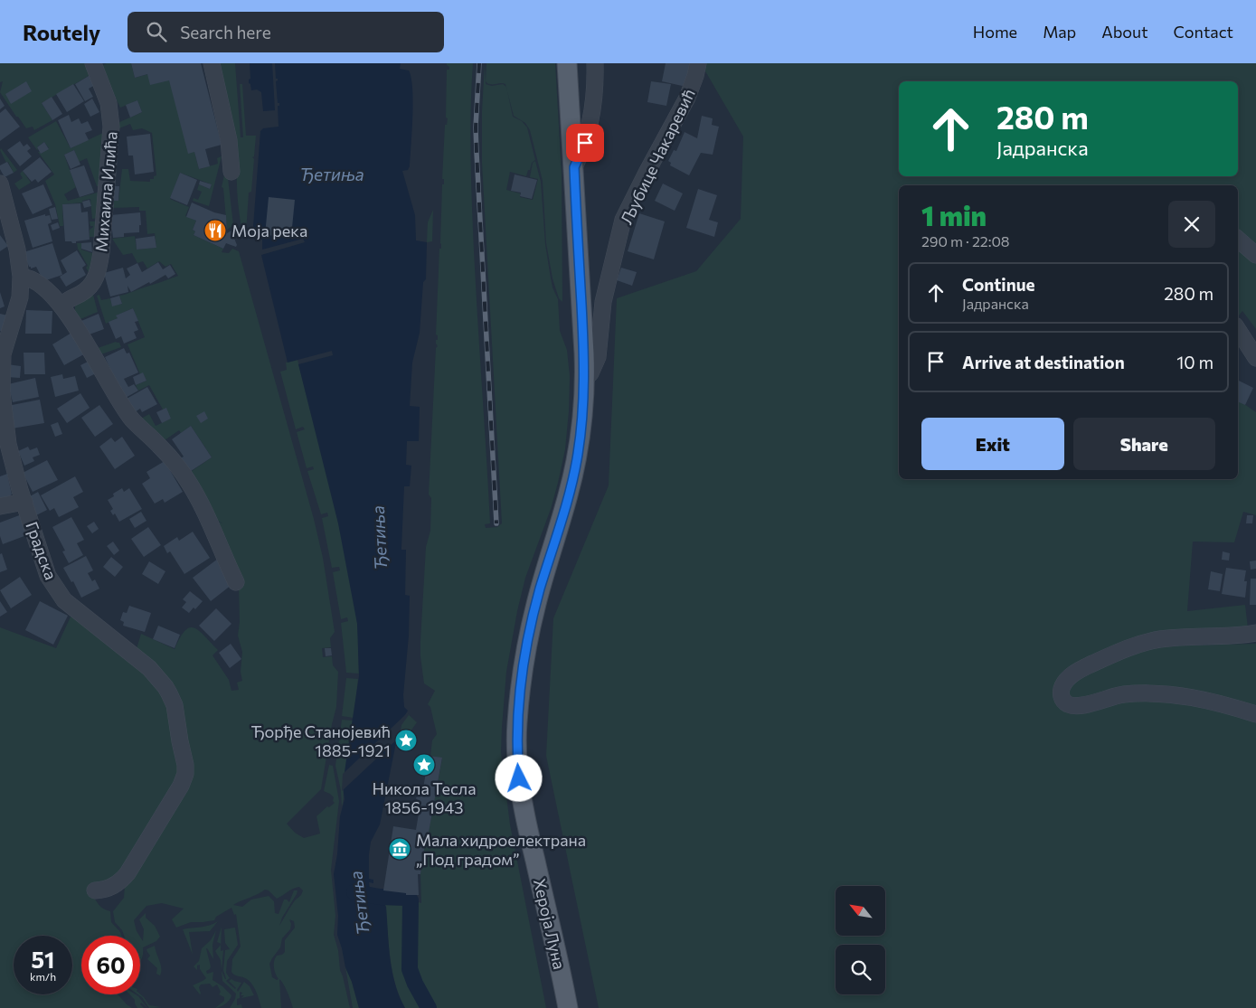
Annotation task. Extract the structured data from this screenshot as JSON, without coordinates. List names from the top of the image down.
{
  "streets": {
    "main road": ["Хероја Луна"],
    "street": ["Љубице Чакаревић", "Михаила Илића", "Градска"]
  },
  "crossings": [
    ["Љубице Чакаревић", "Хероја Луна"]
  ],
  "water": ["Ђетиња"],
  "places": {
    "restaurant": ["Моја река"],
    "place": ["Ђорђе Станојевић 1885-1921", "Никола Тесла 1856-1943"],
    "museum": ["Мала хидроелектрана „Под градом”"]
  },
  "north": "top left",
  "page": {
    "header": "Routely",
    "search": "Search here",
    "nav": [
      "Home",
      "Map",
      "About",
      "Contact"
    ],
    "turn": ["280 m", "Јадранска"],
    "heading": ["1 min", "290 m · 22:08"],
    "list": [
      {
        "name": "Continue",
        "note": "Јадранска",
        "value": "280 m"
      },
      {
        "name": "Arrive at destination",
        "value": "10 m"
      }
    ],
    "buttons": ["Exit", "Share"],
    "speed": "51 km/h",
    "limit": "60"
  }
}
